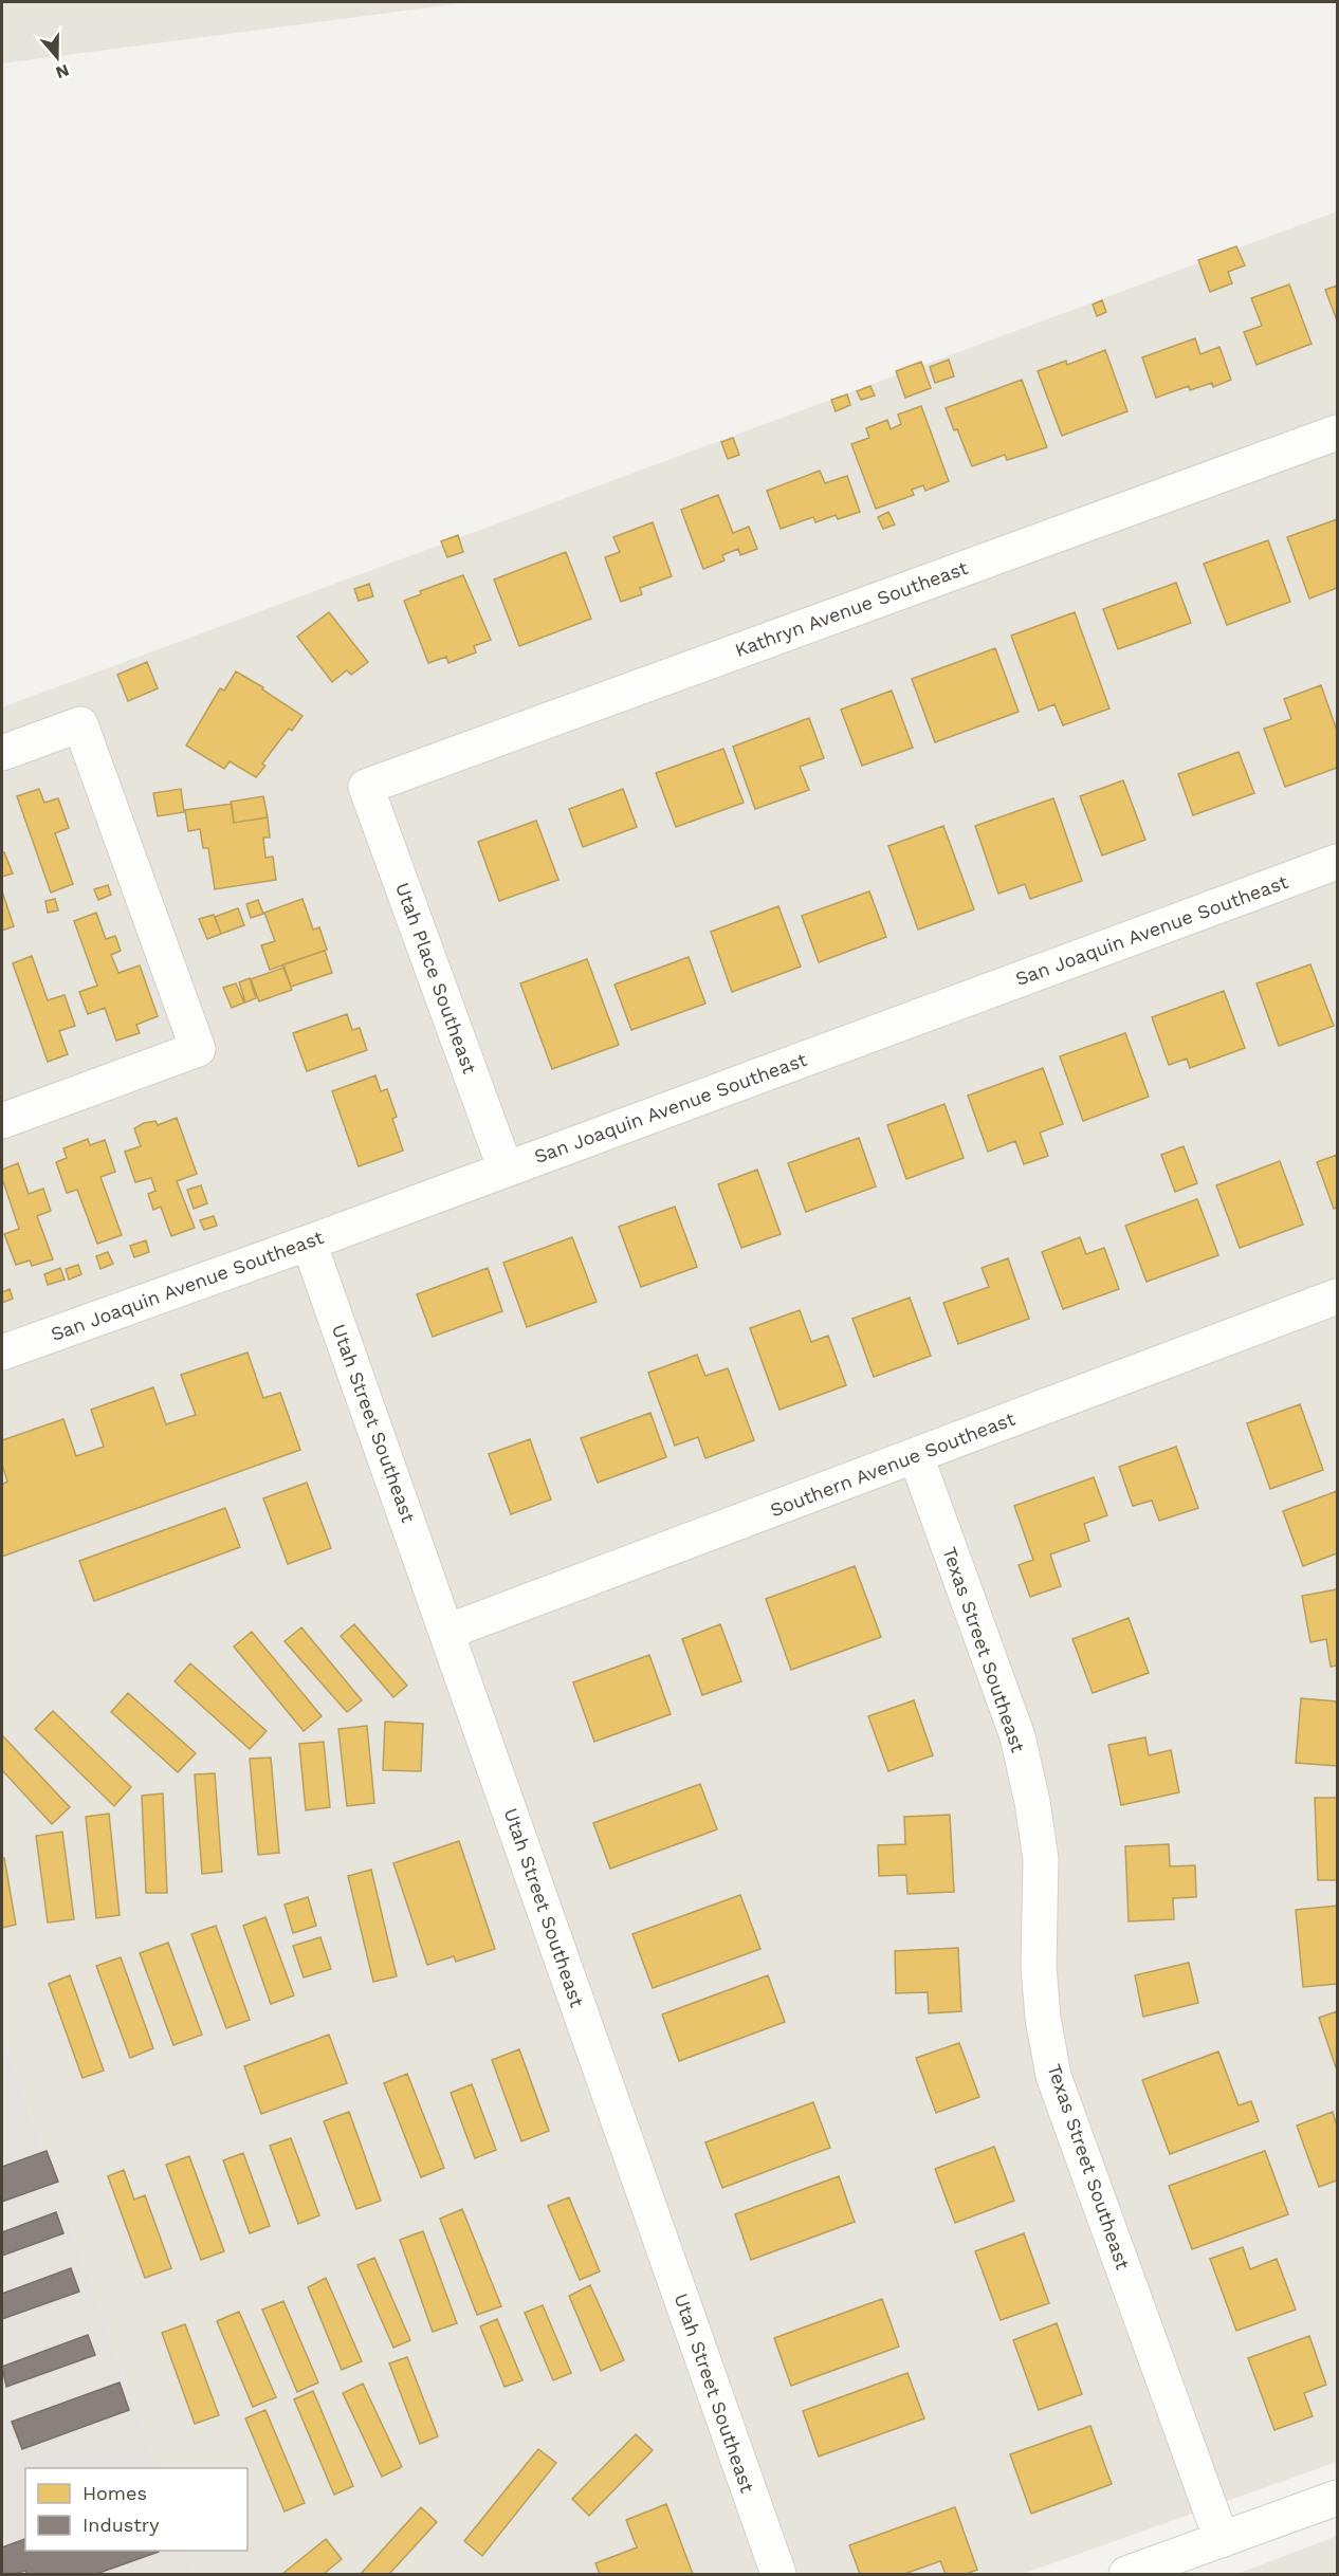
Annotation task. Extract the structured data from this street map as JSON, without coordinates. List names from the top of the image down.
{
  "streets": {
    "street": [
      "Kathryn Avenue Southeast",
      "San Joaquin Avenue Southeast",
      "Utah Place Southeast",
      "Utah Street Southeast",
      "Southern Avenue Southeast",
      "Texas Street Southeast"
    ]
  },
  "crossings": [
    ["Kathryn Avenue Southeast", "Utah Place Southeast"],
    ["San Joaquin Avenue Southeast", "Utah Place Southeast"],
    ["San Joaquin Avenue Southeast", "Utah Street Southeast"],
    ["Utah Street Southeast", "Southern Avenue Southeast"],
    ["Southern Avenue Southeast", "Texas Street Southeast"]
  ],
  "legend": ["Homes", "Industry"],
  "north": "bottom"
}
